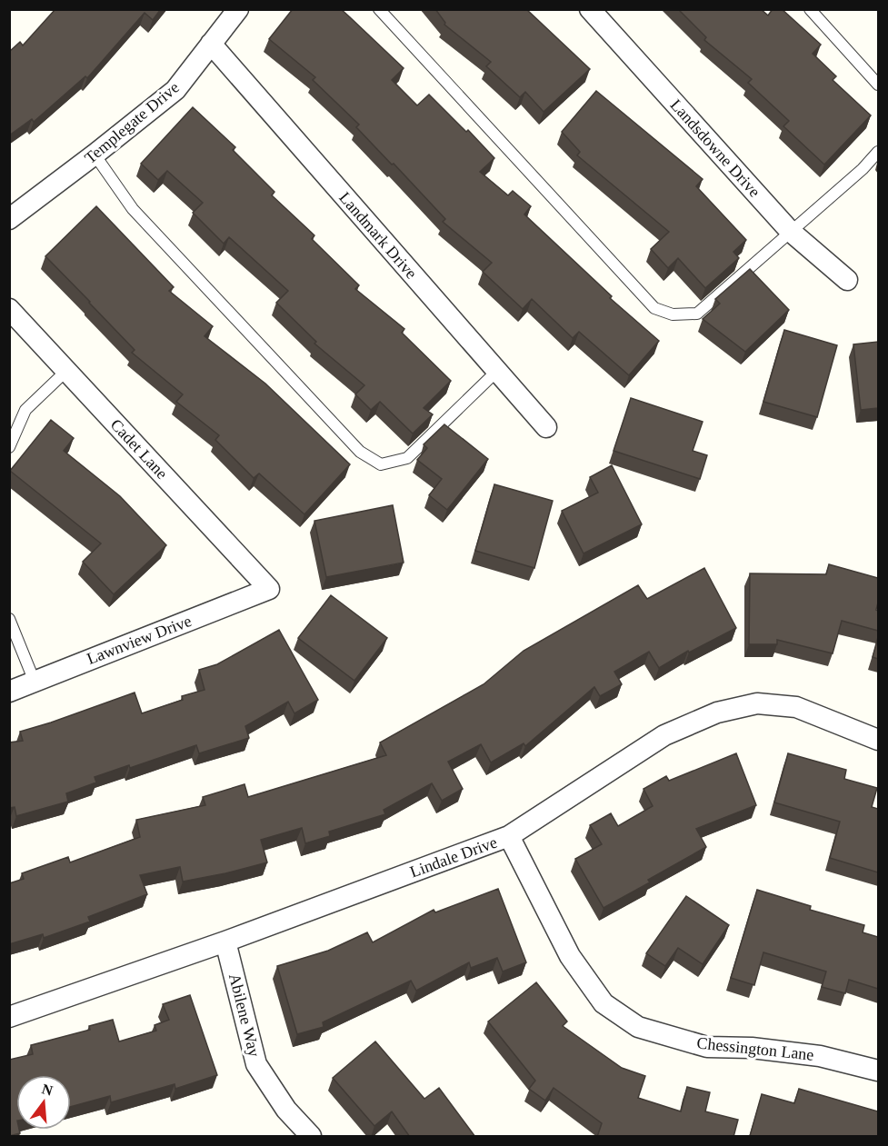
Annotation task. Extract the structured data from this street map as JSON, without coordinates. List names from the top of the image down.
{
  "streets": {
    "street": [
      "Templegate Drive",
      "Landsdowne Drive",
      "Landmark Drive",
      "Cadet Lane",
      "Lawnview Drive",
      "Lindale Drive",
      "Abilene Way",
      "Chessington Lane"
    ]
  },
  "crossings": [
    ["Templegate Drive", "Landmark Drive"],
    ["Cadet Lane", "Lawnview Drive"],
    ["Lindale Drive", "Abilene Way"],
    ["Lindale Drive", "Chessington Lane"]
  ],
  "north": "top"
}
